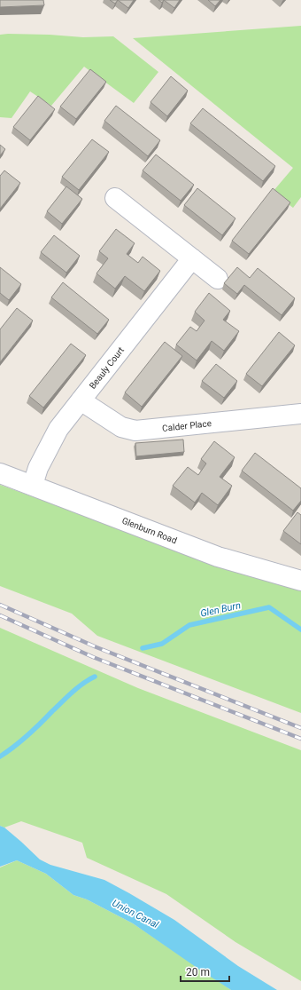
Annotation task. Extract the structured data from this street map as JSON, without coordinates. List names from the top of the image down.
{
  "streets": {
    "street": ["Beauly Court", "Calder Place", "Glenburn Road"]
  },
  "crossings": [
    ["Beauly Court", "Calder Place"],
    ["Beauly Court", "Glenburn Road"]
  ],
  "water": ["Glen Burn", "Union Canal"],
  "scale_bar": "20 m"
}
